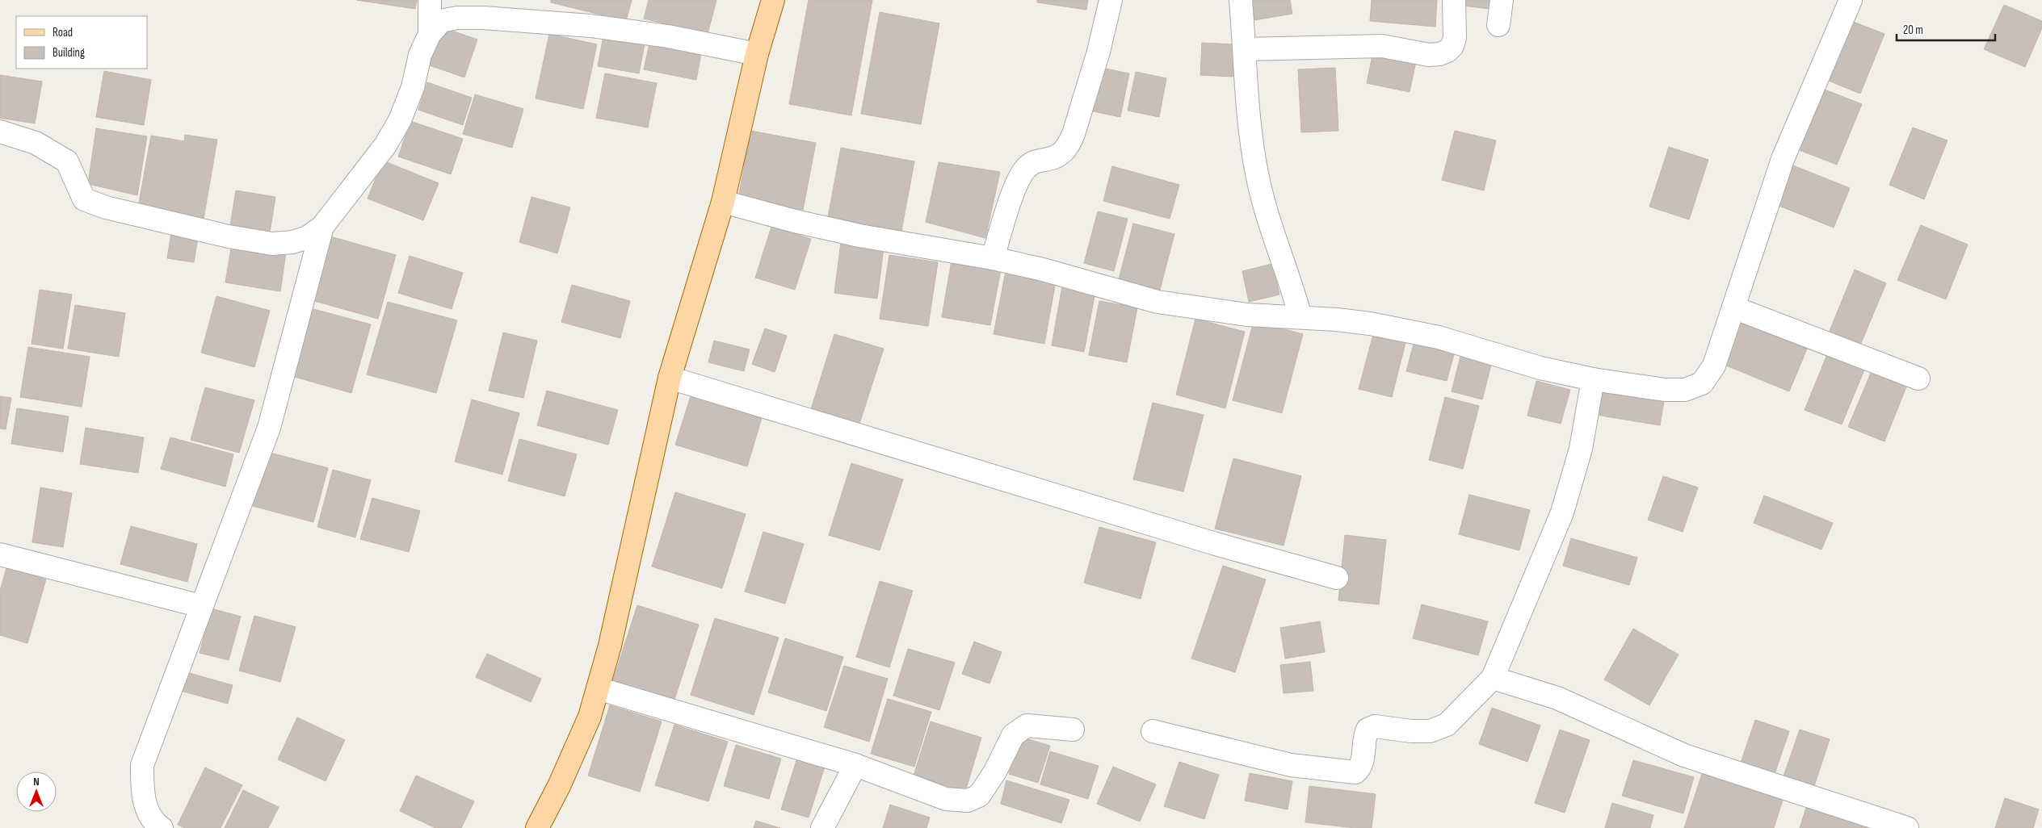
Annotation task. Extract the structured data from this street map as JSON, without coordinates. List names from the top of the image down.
{
  "legend": ["Road", "Building"],
  "scale_bar": "20 m",
  "north": "top"
}
